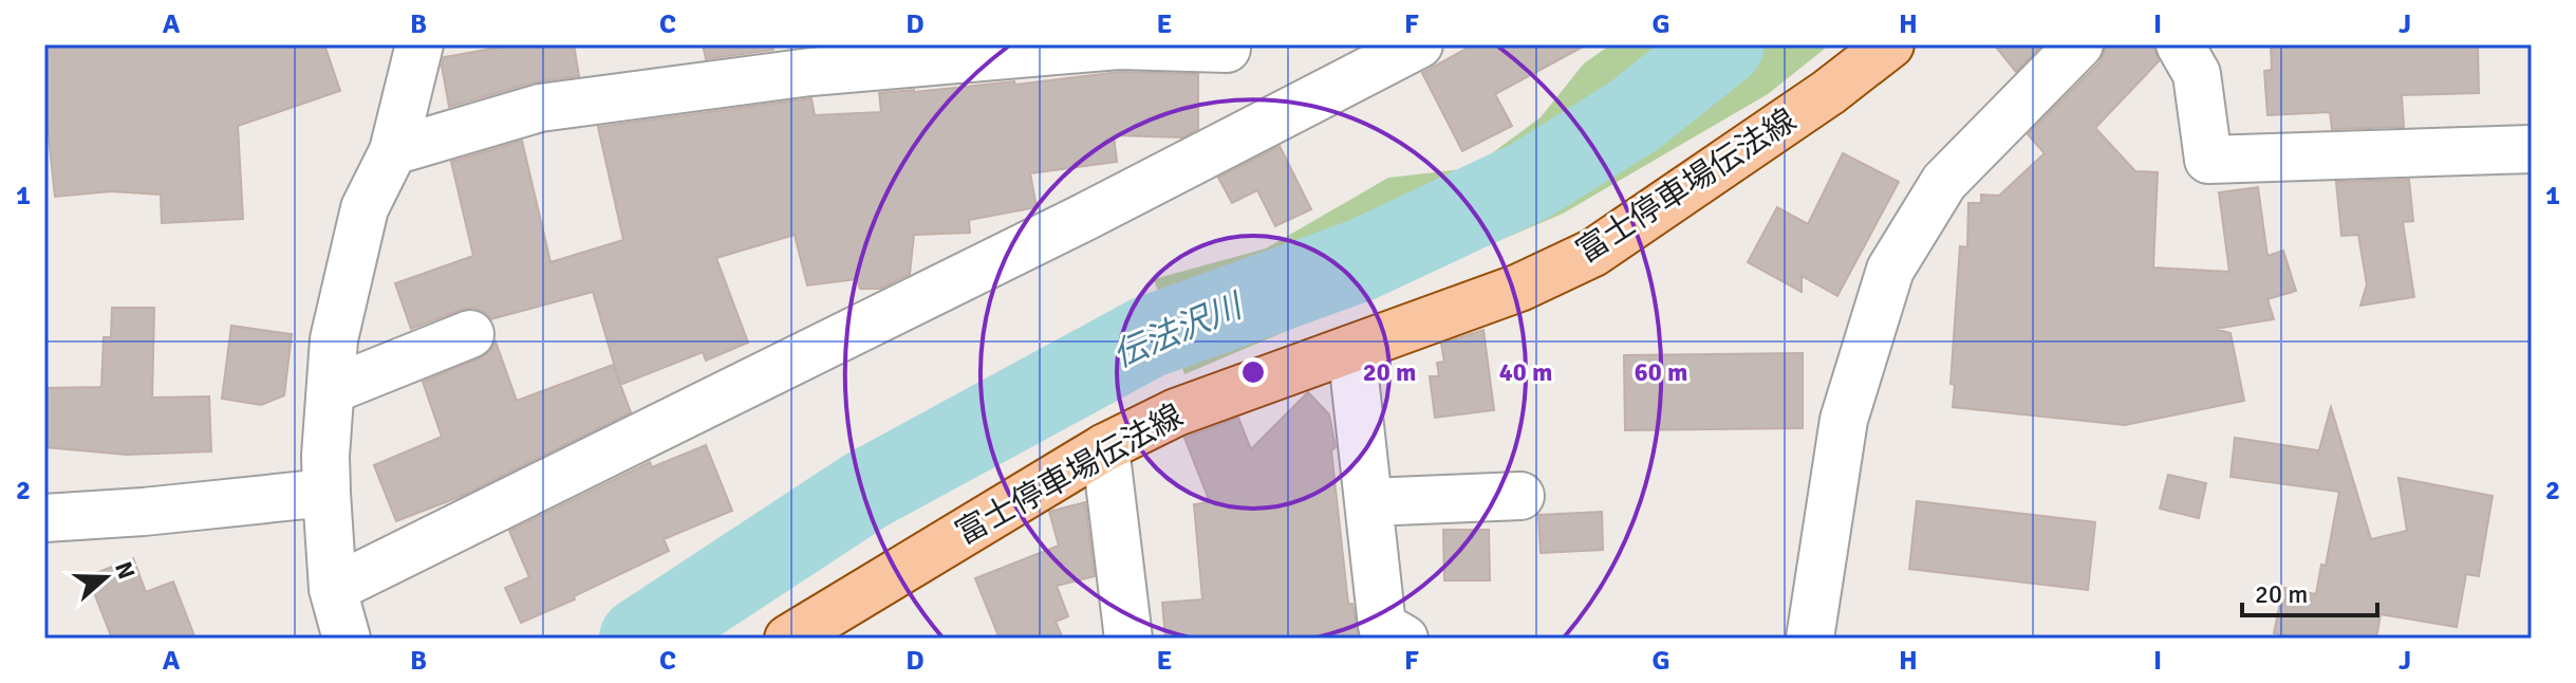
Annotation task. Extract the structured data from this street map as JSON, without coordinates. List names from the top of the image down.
{
  "streets": {
    "main road": ["富士停車場伝法線"]
  },
  "water": ["伝法沢川"],
  "scale_bar": "20 m",
  "north": "right",
  "grid": {
    "columns": [
      "A",
      "B",
      "C",
      "D",
      "E",
      "F",
      "G",
      "H",
      "I",
      "J"
    ],
    "rows": ["1", "2"]
  },
  "rings": ["20 m", "40 m", "60 m"]
}
